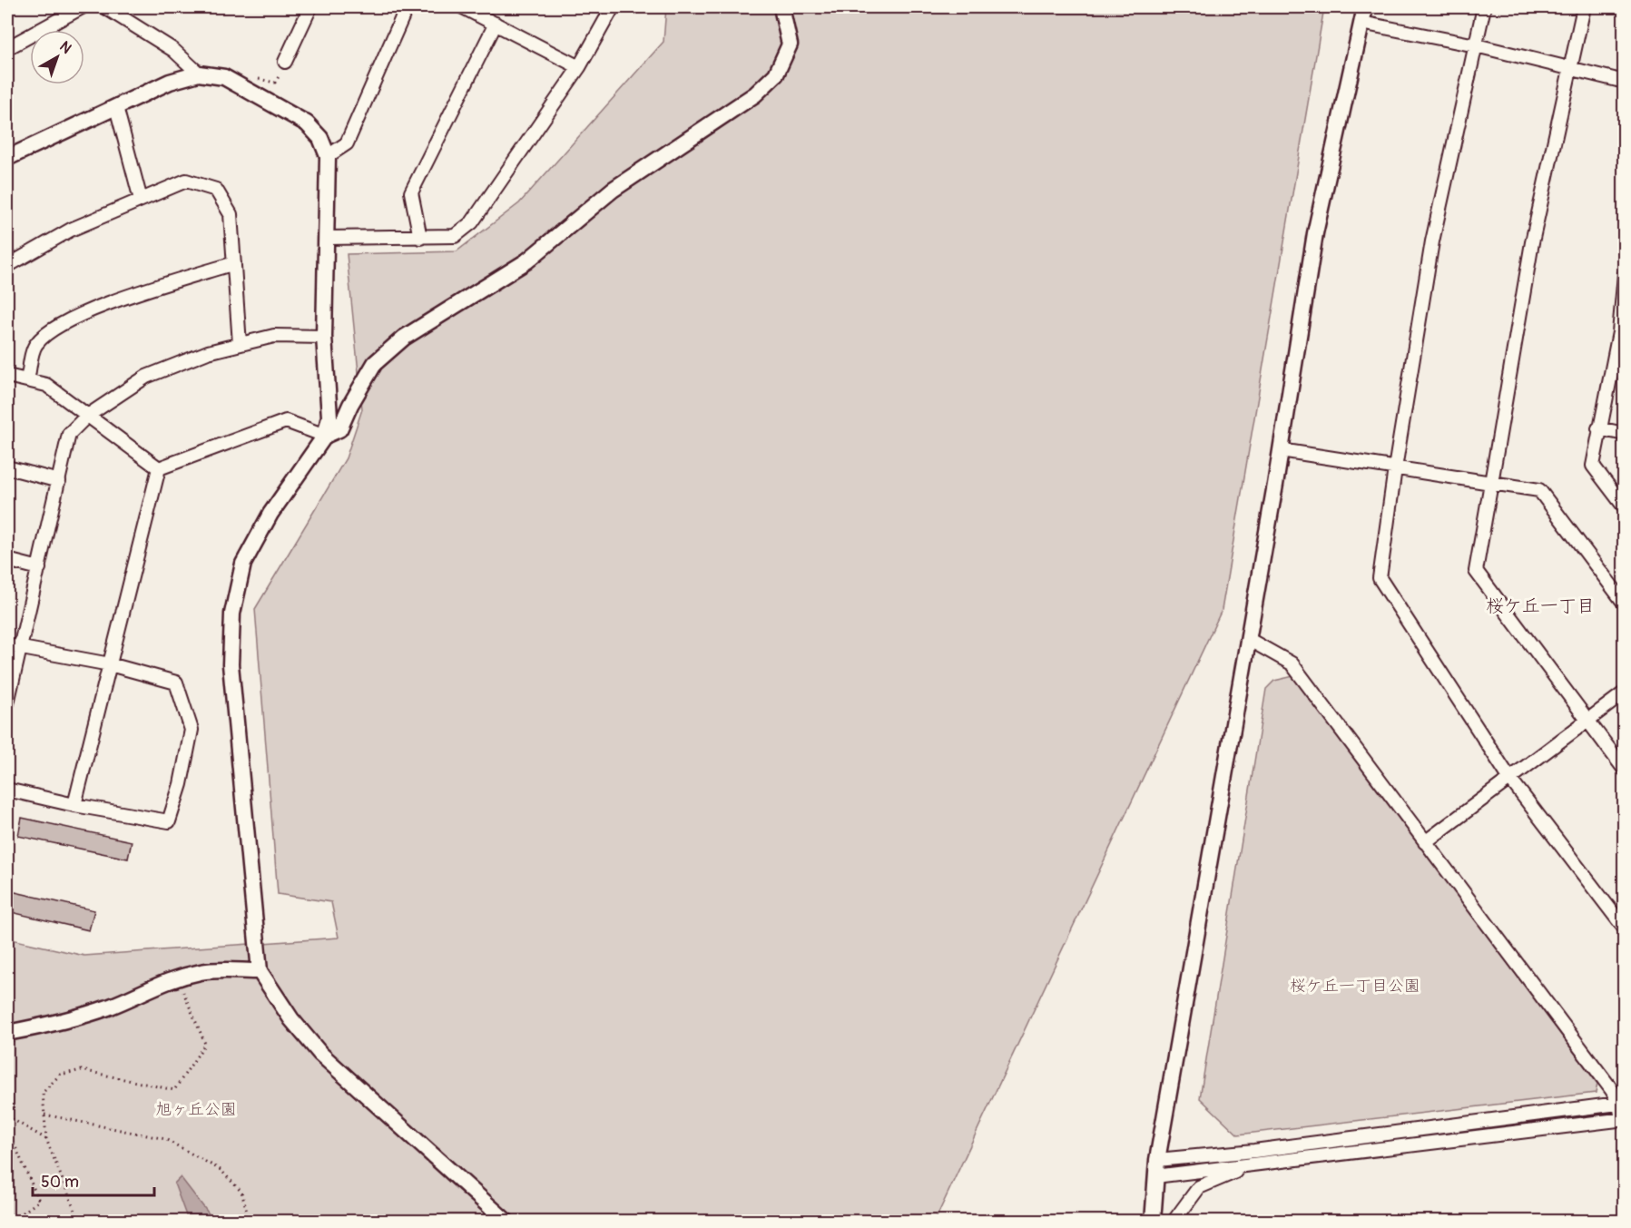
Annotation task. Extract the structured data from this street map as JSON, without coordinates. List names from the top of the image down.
{
  "districts": ["桜ケ丘一丁目"],
  "parks": ["桜ケ丘一丁目公園", "旭ヶ丘公園"],
  "scale_bar": "50 m",
  "north": "top right"
}
